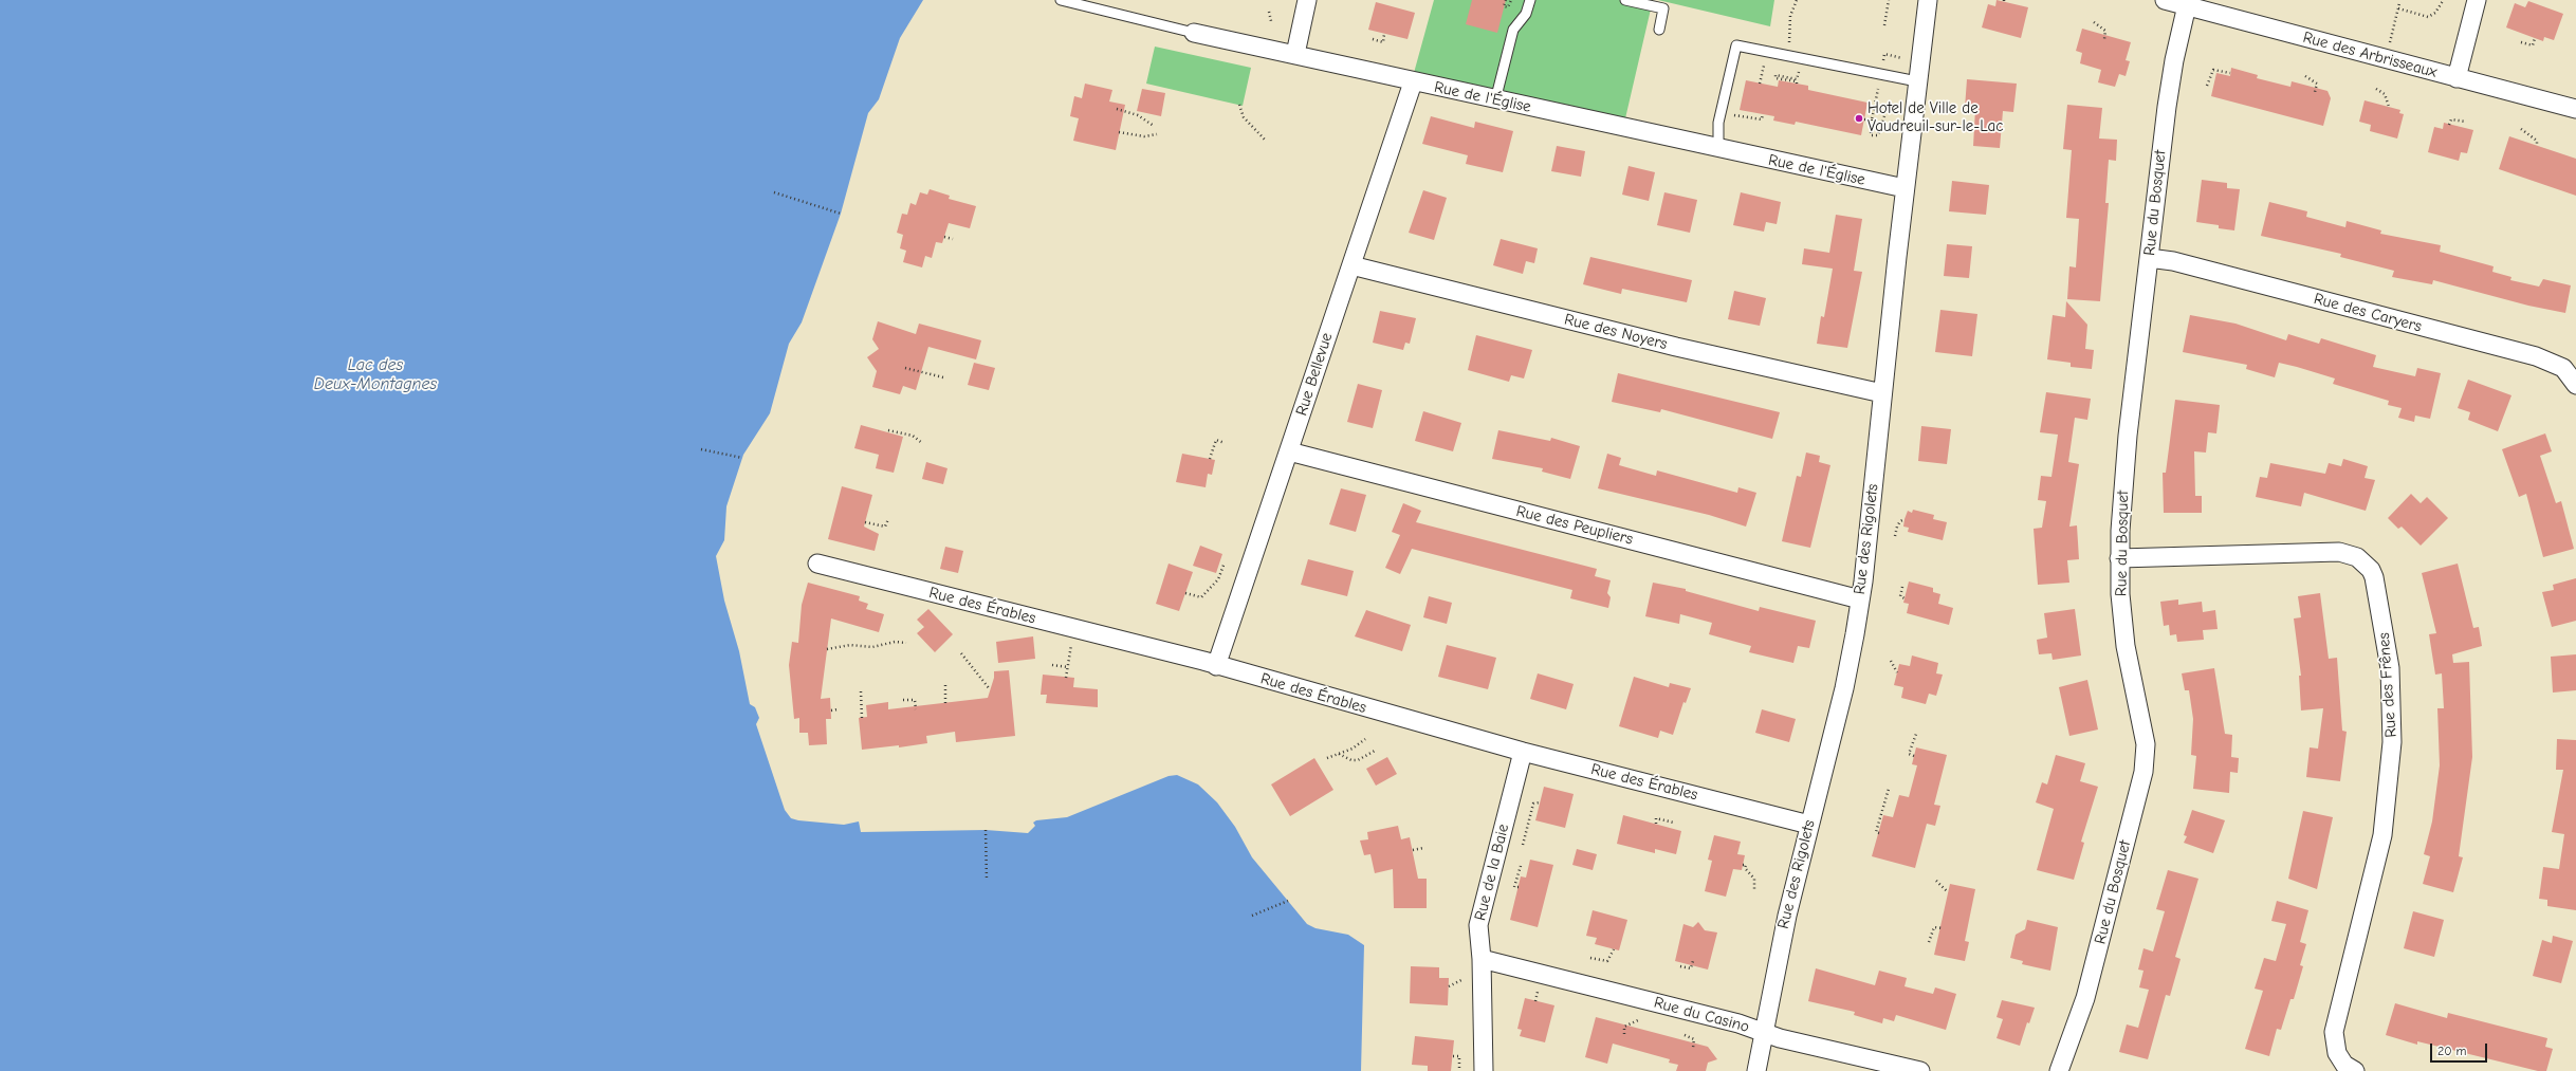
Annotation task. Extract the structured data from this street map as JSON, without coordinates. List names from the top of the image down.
{
  "streets": {
    "street": [
      "Rue des Arbrisseaux",
      "Rue de l'Église",
      "Rue du Bosquet",
      "Rue des Caryers",
      "Rue des Noyers",
      "Rue Bellevue",
      "Rue des Peupliers",
      "Rue des Rigolets",
      "Rue des Érables",
      "Rue des Frênes",
      "Rue de la Baie",
      "Rue du Casino"
    ]
  },
  "crossings": [
    ["Rue des Arbrisseaux", "Rue du Bosquet"],
    ["Rue de l'Église", "Rue Bellevue"],
    ["Rue de l'Église", "Rue des Rigolets"],
    ["Rue du Bosquet", "Rue des Caryers"],
    ["Rue du Bosquet", "Rue des Frênes"],
    ["Rue des Noyers", "Rue Bellevue"],
    ["Rue des Noyers", "Rue des Rigolets"],
    ["Rue Bellevue", "Rue des Peupliers"],
    ["Rue Bellevue", "Rue des Érables"],
    ["Rue des Peupliers", "Rue des Rigolets"],
    ["Rue des Rigolets", "Rue des Érables"],
    ["Rue des Rigolets", "Rue du Casino"],
    ["Rue des Érables", "Rue de la Baie"],
    ["Rue de la Baie", "Rue du Casino"]
  ],
  "water": ["Lac des Deux-Montagnes"],
  "places": ["Hotel de Ville de Vaudreuil-sur-le-Lac"],
  "scale_bar": "20 m"
}
